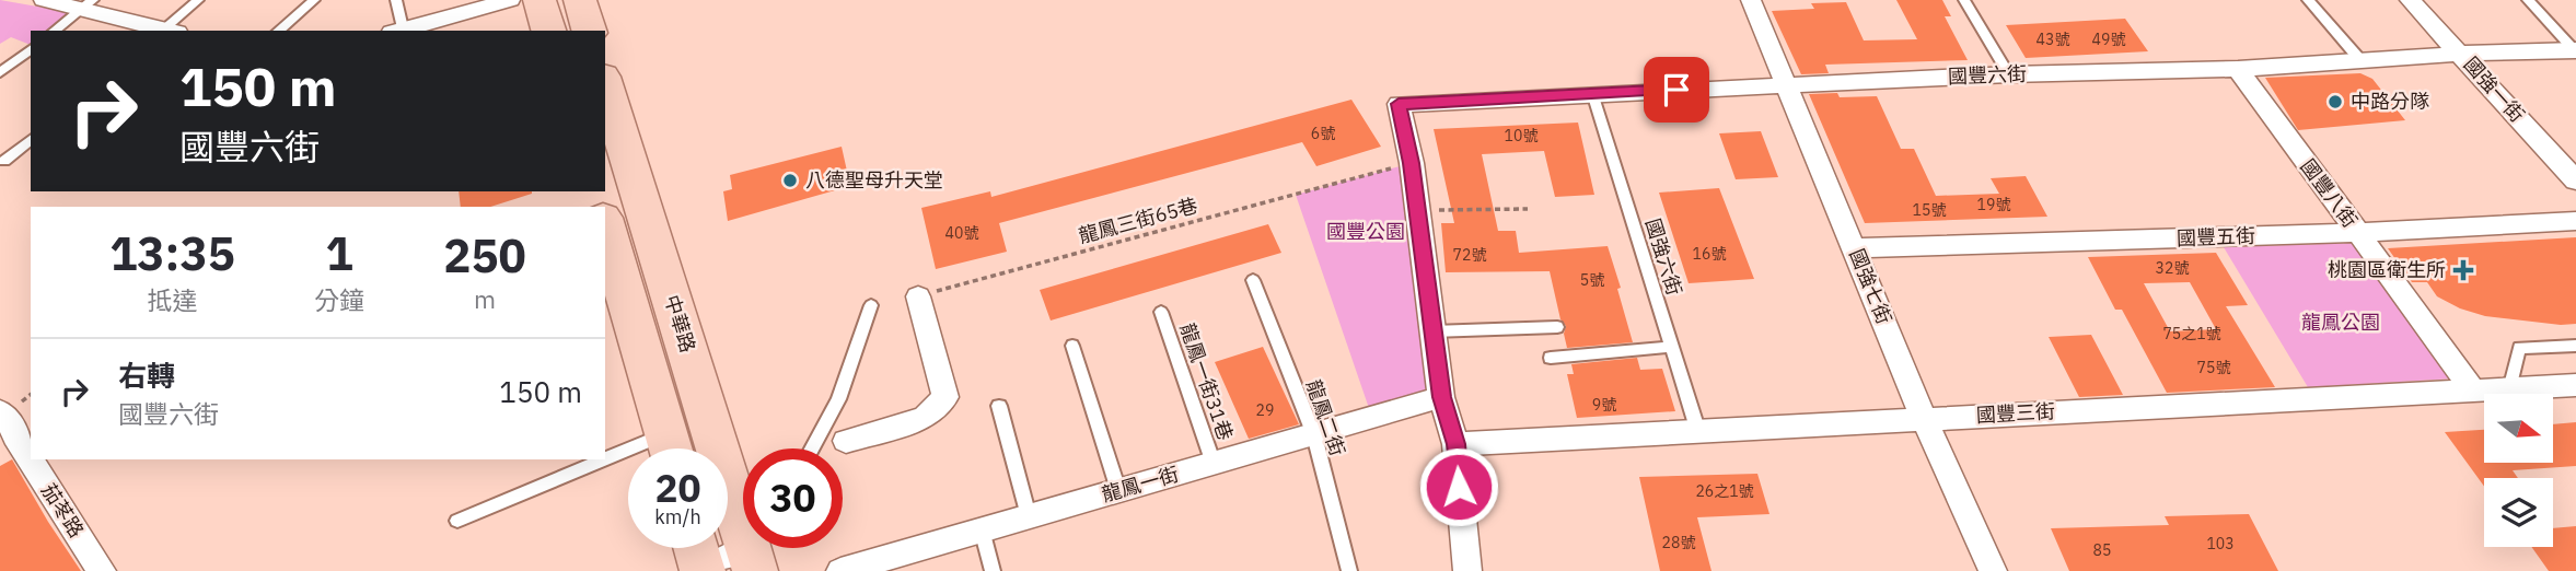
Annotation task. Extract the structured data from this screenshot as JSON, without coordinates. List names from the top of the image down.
{
  "streets": {
    "main road": ["中華路"],
    "street": [
      "國豐六街",
      "國強一街",
      "國豐八街",
      "國豐五街",
      "國強七街",
      "國豐三街",
      "龍鳳一街",
      "茄苳路"
    ],
    "lane": ["國強六街", "龍鳳一街31巷", "龍鳳二街"],
    "path": ["龍鳳三街65巷"]
  },
  "crossings": [
    ["國豐六街", "國強一街"],
    ["國豐六街", "國豐八街"],
    ["國豐六街", "龍鳳三街65巷"],
    ["國豐六街", "國強六街"],
    ["國豐六街", "國強七街"],
    ["國豐八街", "國豐五街"],
    ["國豐八街", "國豐三街"],
    ["國豐五街", "國強七街"],
    ["國強六街", "國豐三街"],
    ["國強七街", "國豐三街"],
    ["龍鳳一街31巷", "龍鳳一街"],
    ["龍鳳二街", "龍鳳一街"]
  ],
  "parks": ["國豐公園", "龍鳳公園"],
  "places": {
    "other": ["中路分隊", "八德聖母升天堂"],
    "health": ["桃園區衛生所"]
  },
  "house_numbers": [
    "43號",
    "49號",
    "6號",
    "10號",
    "19號",
    "15號",
    "40號",
    "16號",
    "72號",
    "32號",
    "5號",
    "75之1號",
    "75號",
    "9號",
    "29",
    "26之1號",
    "28號",
    "103",
    "85"
  ],
  "north": "right",
  "page": {
    "turn": ["150 m", "國豐六街"],
    "eta": [
      "13:35",
      "抵達",
      "1",
      "分鐘",
      "250",
      "m"
    ],
    "list": [
      {
        "name": "右轉",
        "note": "國豐六街",
        "value": "150 m"
      }
    ],
    "speed": "20 km/h",
    "limit": "30"
  }
}
